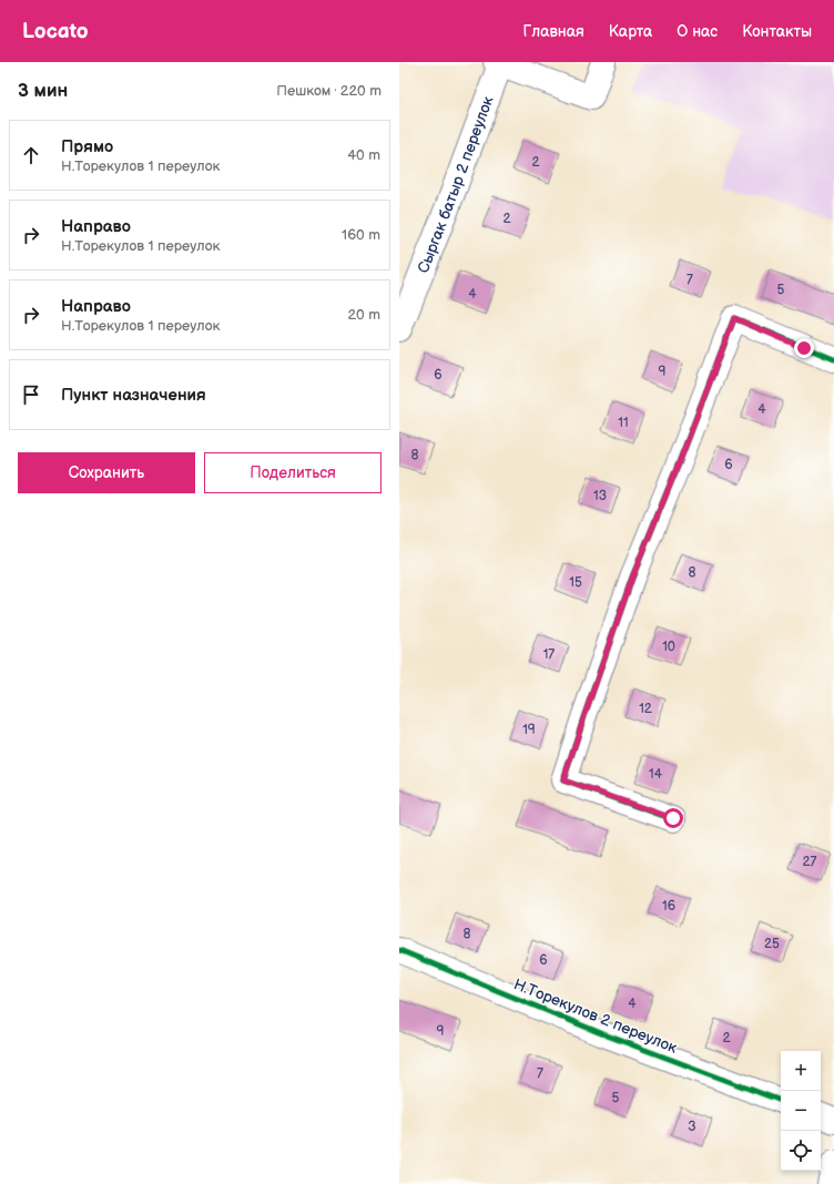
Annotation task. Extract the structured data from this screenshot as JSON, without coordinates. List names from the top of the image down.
{
  "streets": {
    "street": ["Сыргак батыр 2 переулок", "Н.Торекулов 2 переулок"]
  },
  "house_numbers": [
    "2",
    "2",
    "7",
    "5",
    "4",
    "9",
    "6",
    "4",
    "11",
    "8",
    "6",
    "13",
    "8",
    "15",
    "10",
    "17",
    "12",
    "19",
    "14",
    "27",
    "16",
    "8",
    "25",
    "6",
    "4",
    "9",
    "2",
    "7",
    "5",
    "3"
  ],
  "page": {
    "header": "Locato",
    "nav": [
      "Главная",
      "Карта",
      "О нас",
      "Контакты"
    ],
    "heading": ["3 мин", "Пешком · 220 m"],
    "list": [
      ["Прямо", "Н.Торекулов 1 переулок", "40 m"],
      ["Направо", "Н.Торекулов 1 переулок", "160 m"],
      ["Направо", "Н.Торекулов 1 переулок", "20 m"],
      "Пункт назначения"
    ],
    "buttons": ["Сохранить", "Поделиться"],
    "map_buttons": ["+", "−"]
  }
}
